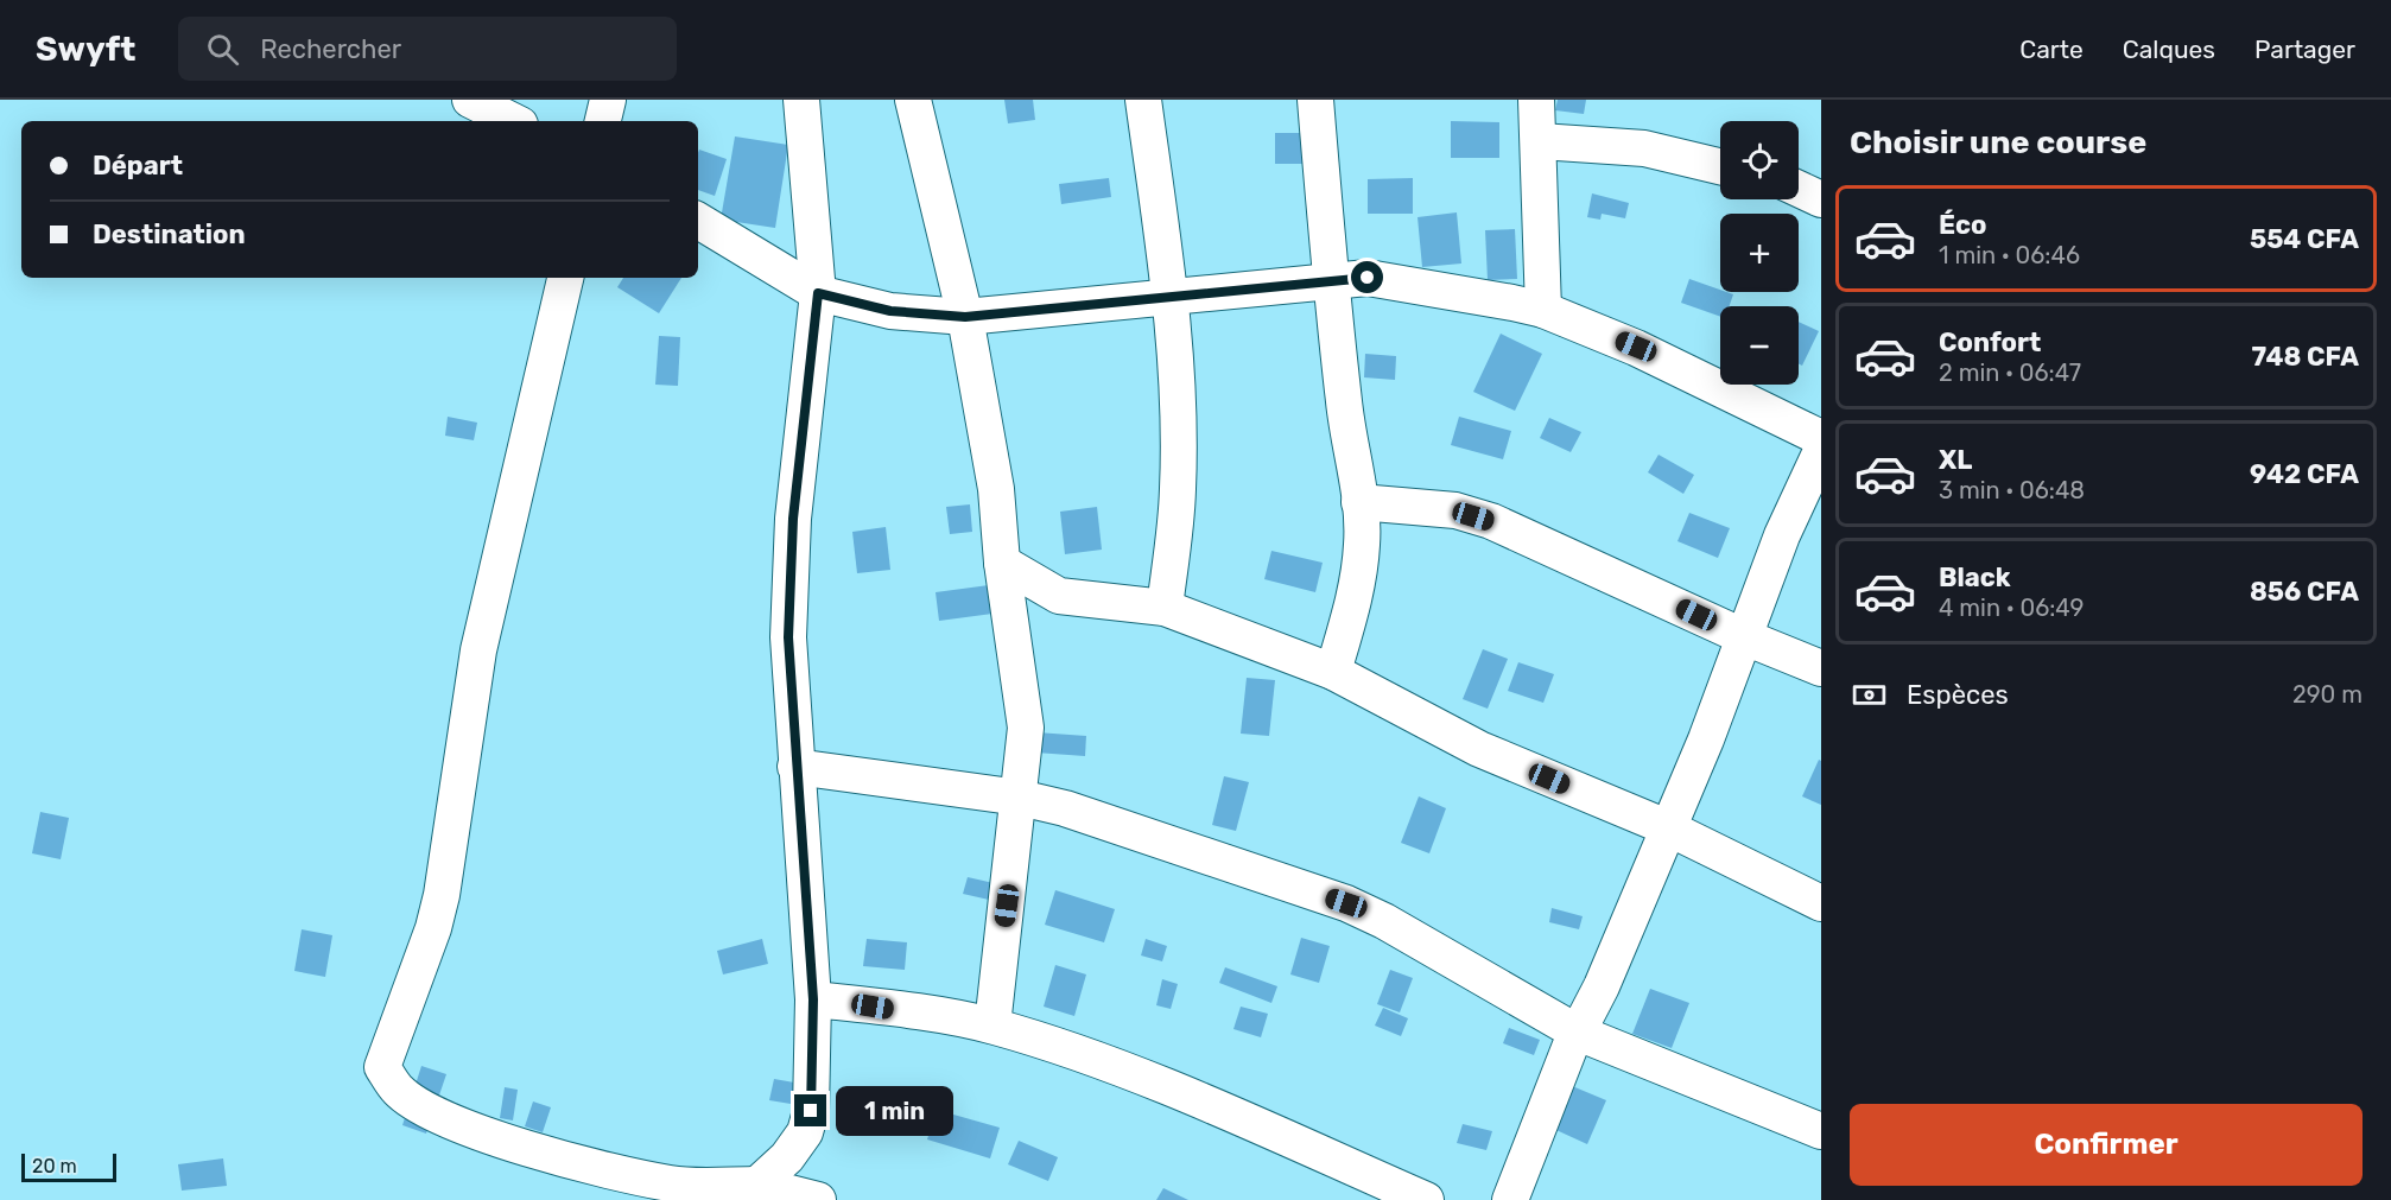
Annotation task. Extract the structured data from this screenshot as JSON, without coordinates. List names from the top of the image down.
{
  "scale_bar": "20 m",
  "page": {
    "header": "Swyft",
    "search": "Rechercher",
    "nav": ["Carte", "Calques", "Partager"],
    "heading": "Choisir une course",
    "map_buttons": ["+", "−"],
    "banner": ["Départ", "Destination"],
    "list": [
      {
        "name": "Éco",
        "note": "1 min · 06:46",
        "value": "554 CFA"
      },
      {
        "name": "Confort",
        "note": "2 min · 06:47",
        "value": "748 CFA"
      },
      {
        "name": "XL",
        "note": "3 min · 06:48",
        "value": "942 CFA"
      },
      {
        "name": "Black",
        "note": "4 min · 06:49",
        "value": "856 CFA"
      }
    ],
    "pay": ["Espèces", "290 m"],
    "bubble": "1 min",
    "buttons": "Confirmer",
    "scale": "20 m"
  }
}
